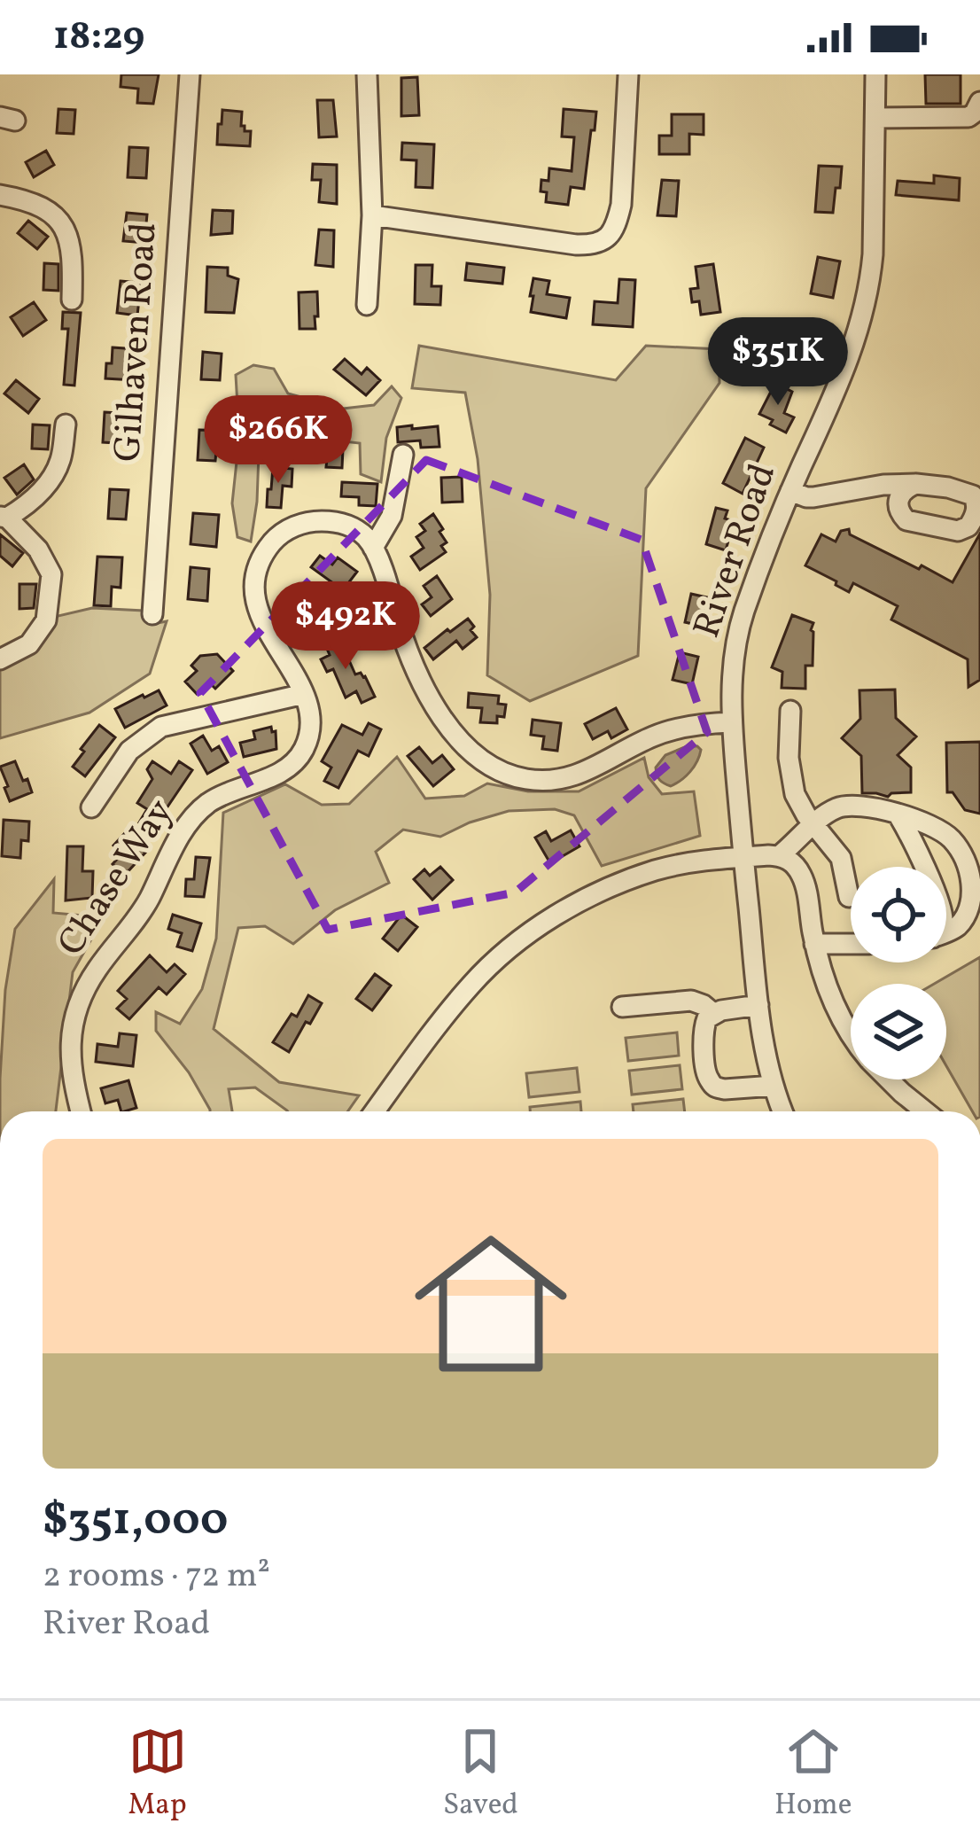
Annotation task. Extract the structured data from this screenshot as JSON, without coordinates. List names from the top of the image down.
{
  "streets": {
    "street": ["Gilhaven Road", "River Road", "Chase Way"]
  },
  "page": {
    "status": "18:29",
    "price": ["$351K", "$266K", "$492K"],
    "list": [
      {
        "name": "$351,000",
        "note": "2 rooms · 72 m² · River Road"
      }
    ],
    "tabs": ["Map", "Saved", "Home"]
  }
}
